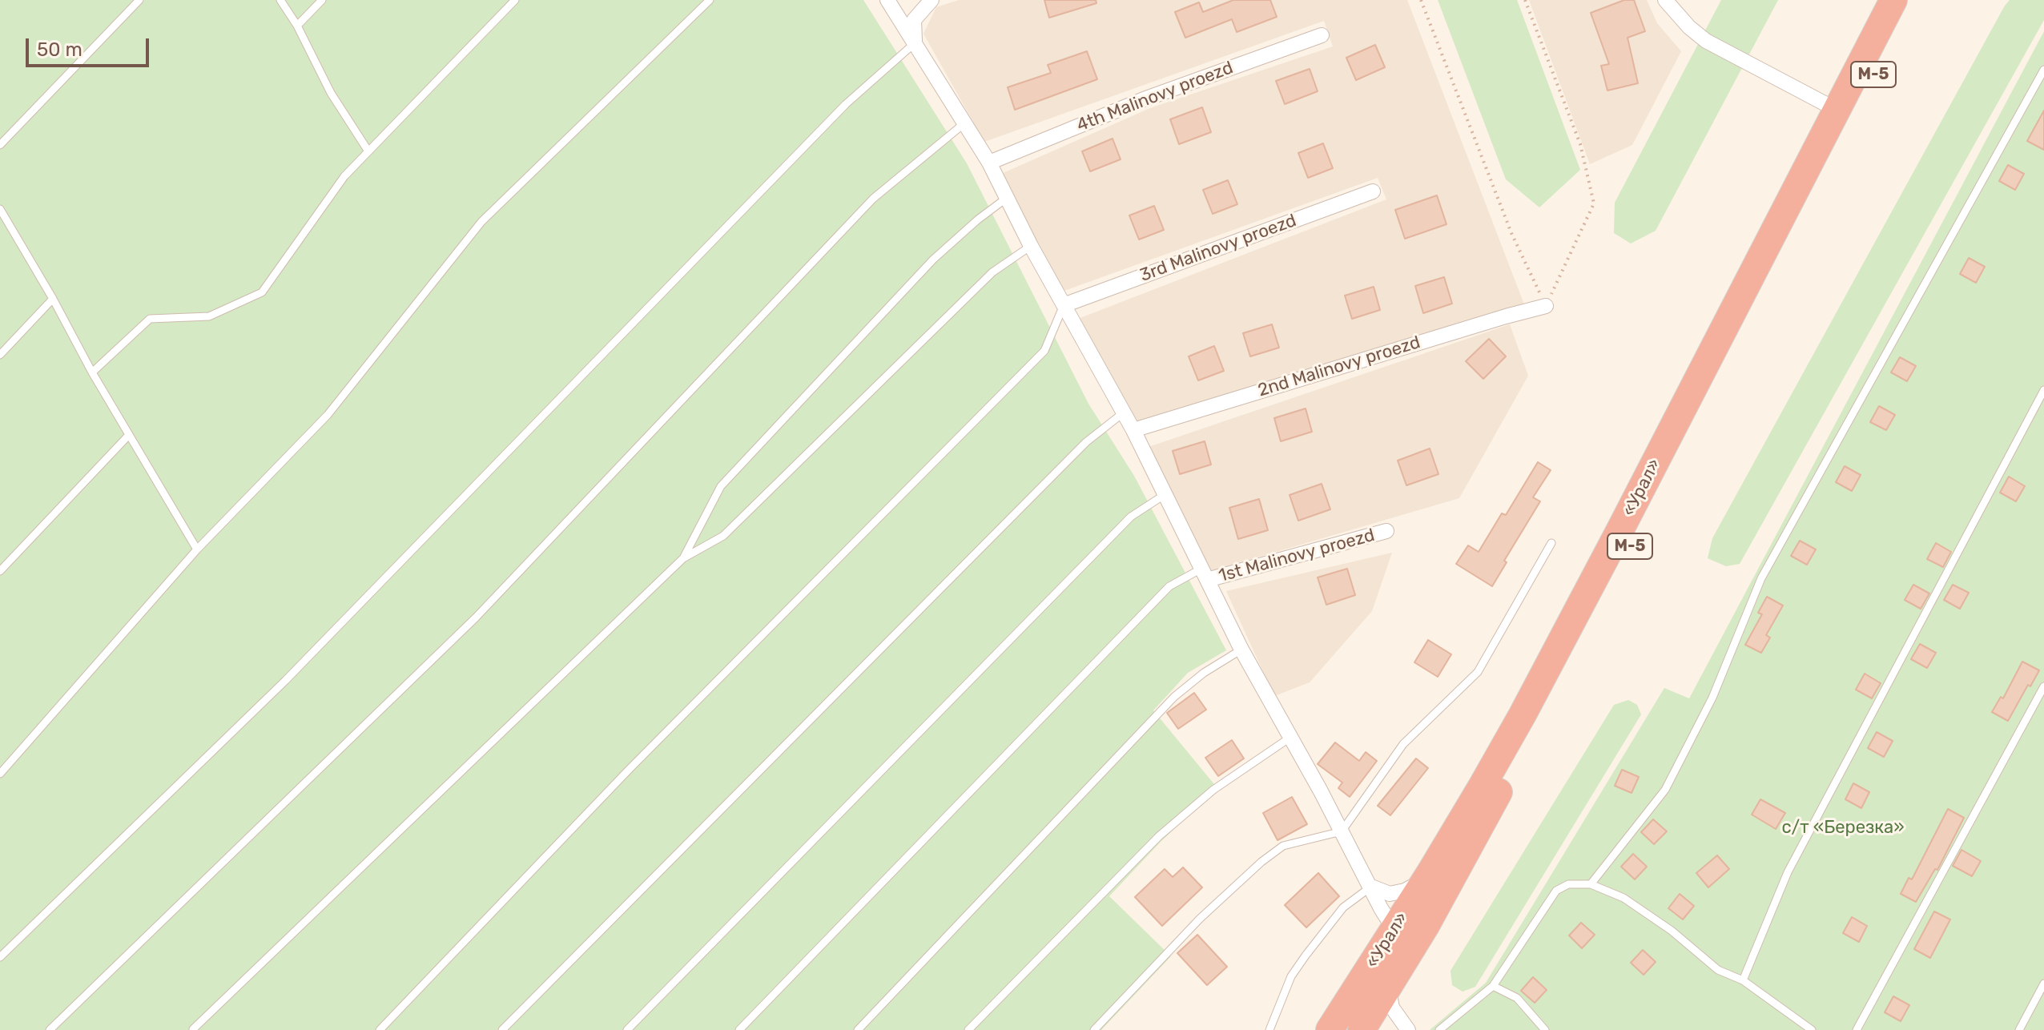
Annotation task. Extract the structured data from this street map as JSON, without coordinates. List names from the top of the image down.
{
  "streets": {
    "highway": ["М-5", "«Урал»"],
    "street": [
      "4th Malinovy proezd",
      "3rd Malinovy proezd",
      "2nd Malinovy proezd",
      "1st Malinovy proezd"
    ]
  },
  "parks": ["с/т «Березка»"],
  "scale_bar": "50 m"
}
